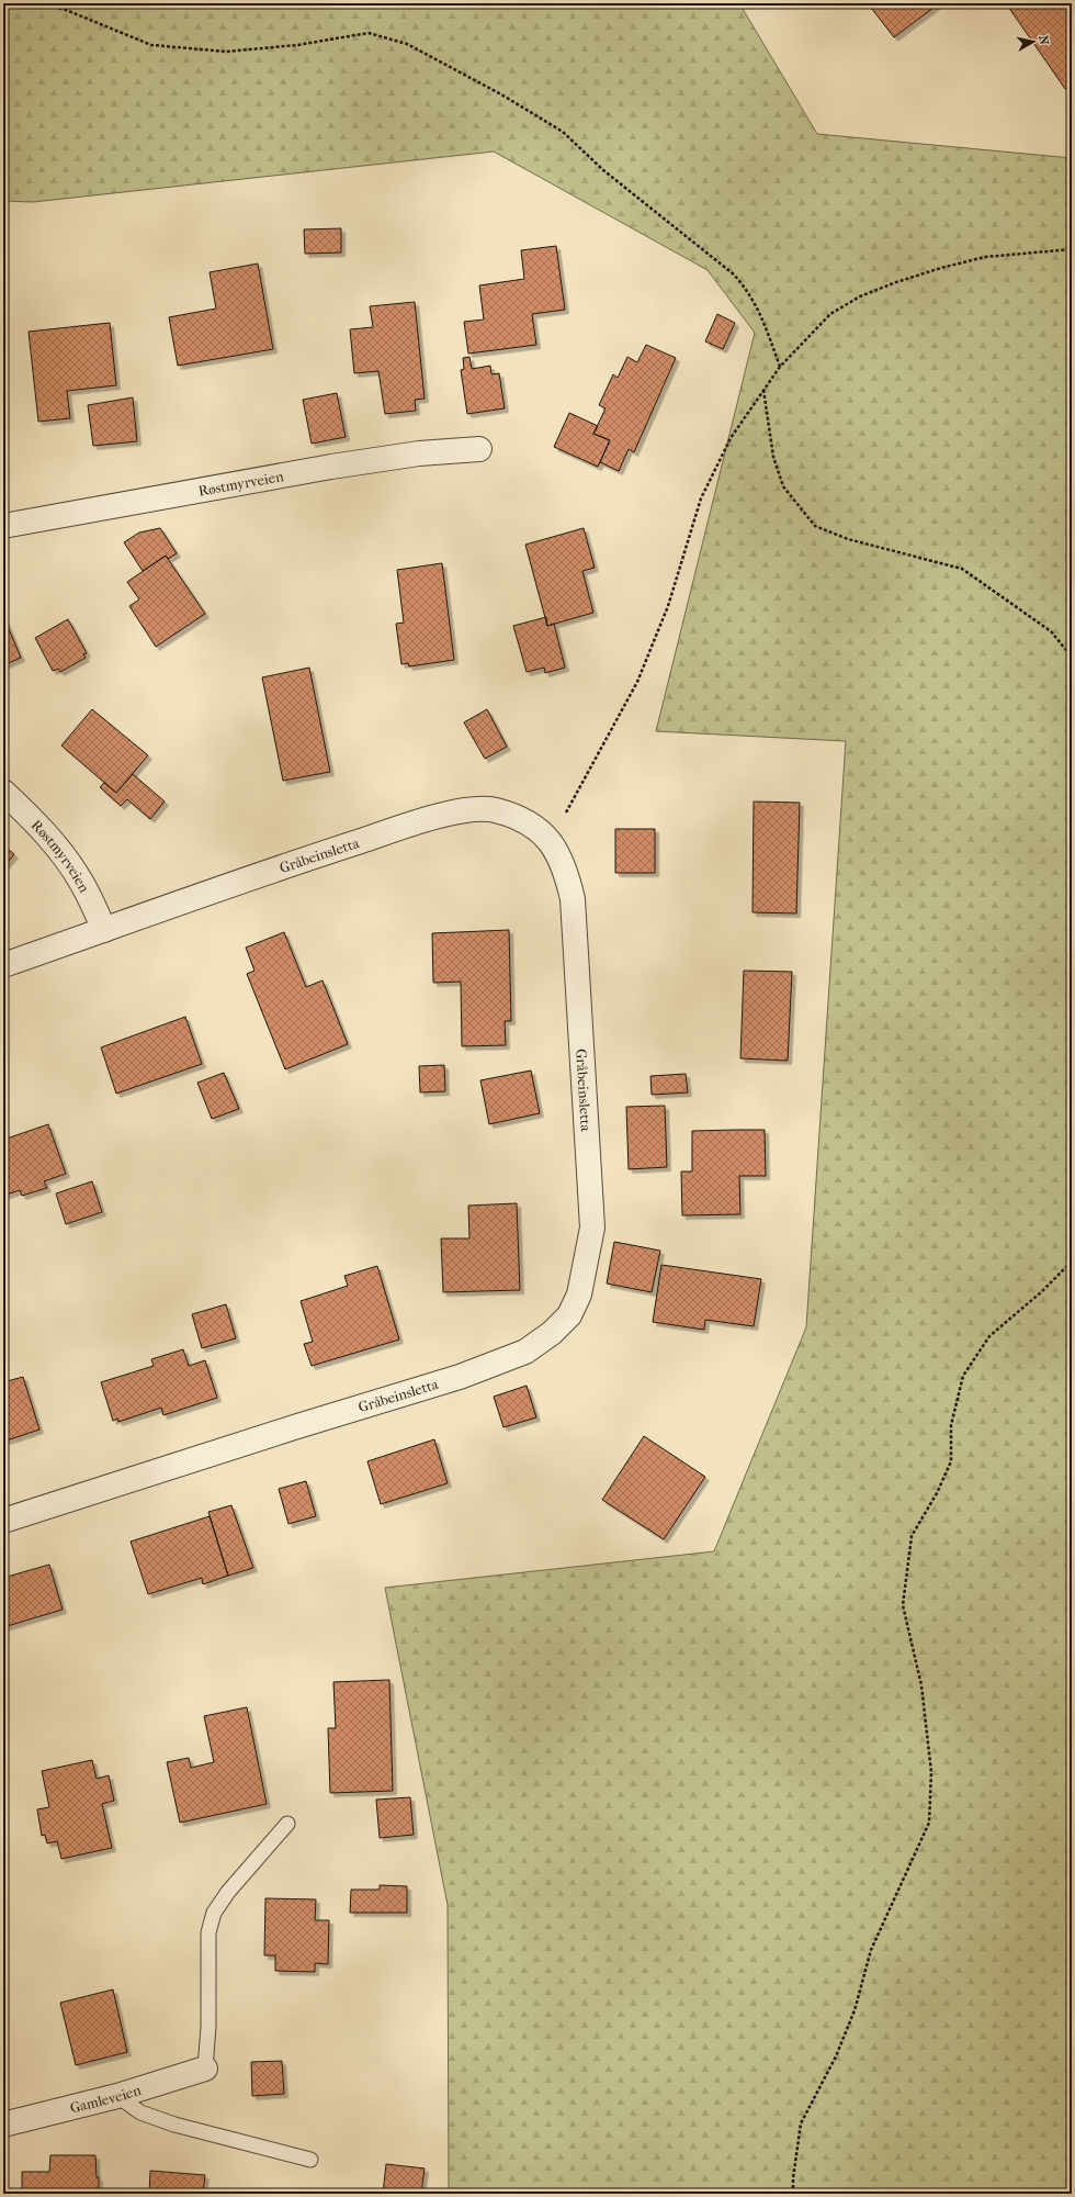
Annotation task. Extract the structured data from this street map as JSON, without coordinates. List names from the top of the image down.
{
  "streets": {
    "street": ["Røstmyrveien", "Gråbeinsletta", "Gamleveien"]
  },
  "crossings": [
    ["Røstmyrveien", "Gråbeinsletta"]
  ],
  "north": "right"
}
